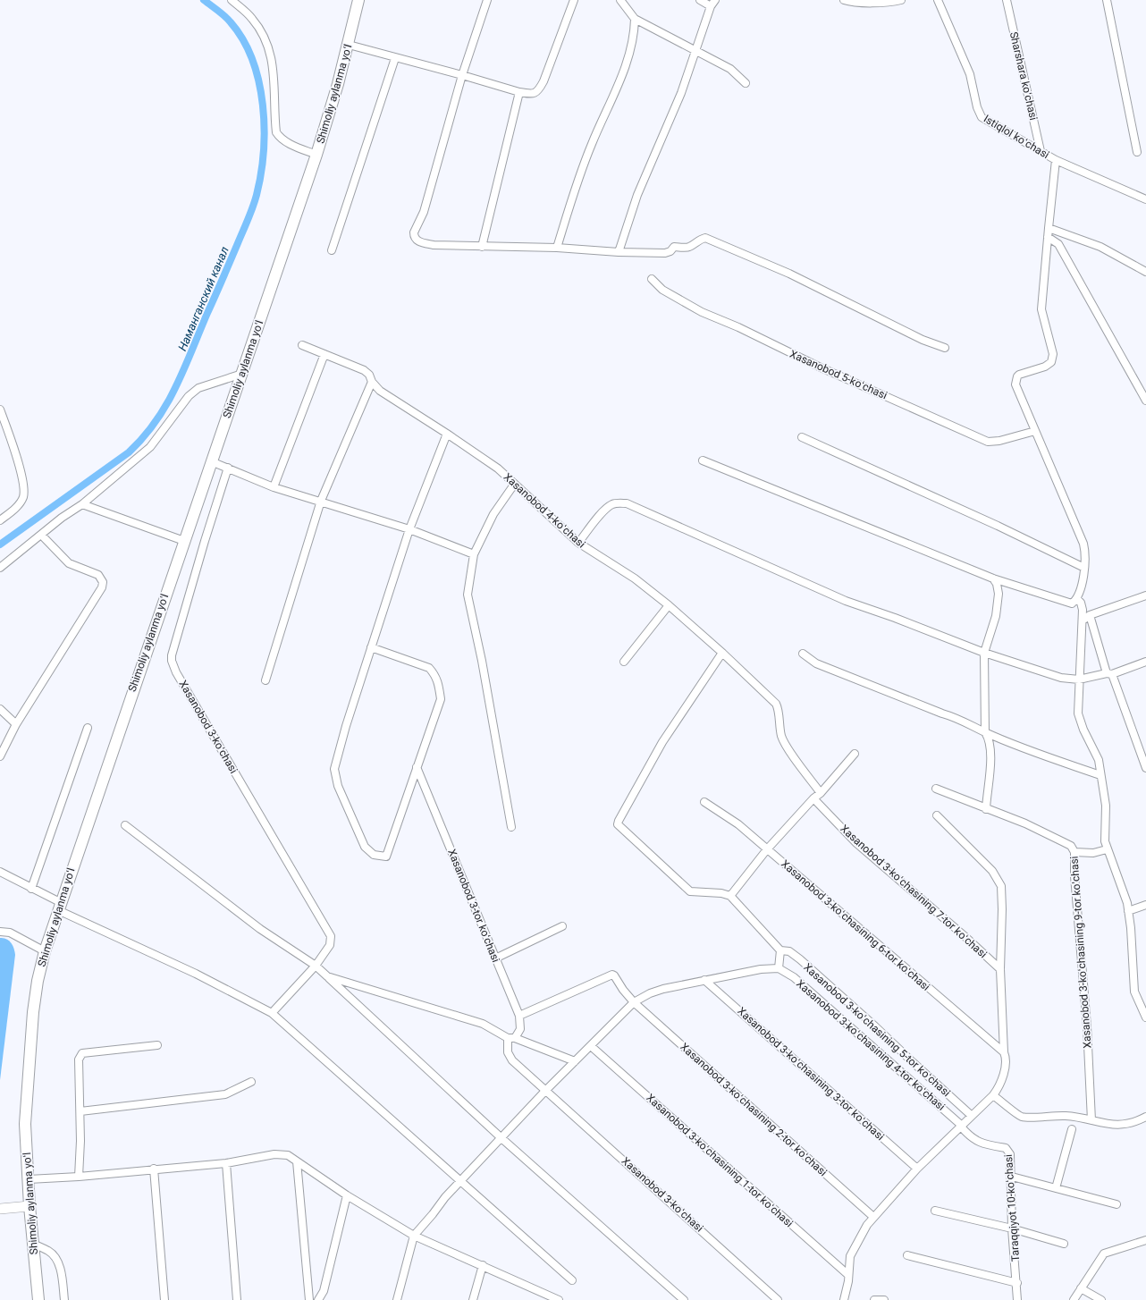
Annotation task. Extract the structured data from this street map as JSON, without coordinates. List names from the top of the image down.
{
  "streets": {
    "main road": ["Shimoliy aylanma yoʻl"],
    "street": [
      "Sharshara koʻchasi",
      "Istiqlol koʻchasi",
      "Xasanobod 5-koʻchasi",
      "Xasanobod 4-koʻchasi",
      "Xasanobod 3-koʻchasi",
      "Xasanobod 3-koʻchasining 7-tor koʻchasi",
      "Xasanobod 3-tor koʻchasi",
      "Xasanobod 3-koʻchasining 6-tor koʻchasi",
      "Xasanobod 3-koʻchasining 9-tor koʻchasi",
      "Xasanobod 3-koʻchasining 5-tor koʻchasi",
      "Xasanobod 3-koʻchasining 4-tor koʻchasi",
      "Xasanobod 3-koʻchasining 3-tor koʻchasi",
      "Xasanobod 3-koʻchasining 2-tor koʻchasi",
      "Xasanobod 3-koʻchasining 1-tor koʻchasi",
      "Taraqqiyot 10-koʻchasi"
    ]
  },
  "crossings": [
    ["Sharshara koʻchasi", "Istiqlol koʻchasi"],
    ["Xasanobod 3-koʻchasi", "Xasanobod 3-tor koʻchasi"],
    ["Xasanobod 3-tor koʻchasi", "Xasanobod 3-koʻchasining 2-tor koʻchasi"],
    ["Xasanobod 3-koʻchasining 4-tor koʻchasi", "Taraqqiyot 10-koʻchasi"]
  ],
  "water": ["Наманганский канал"]
}
